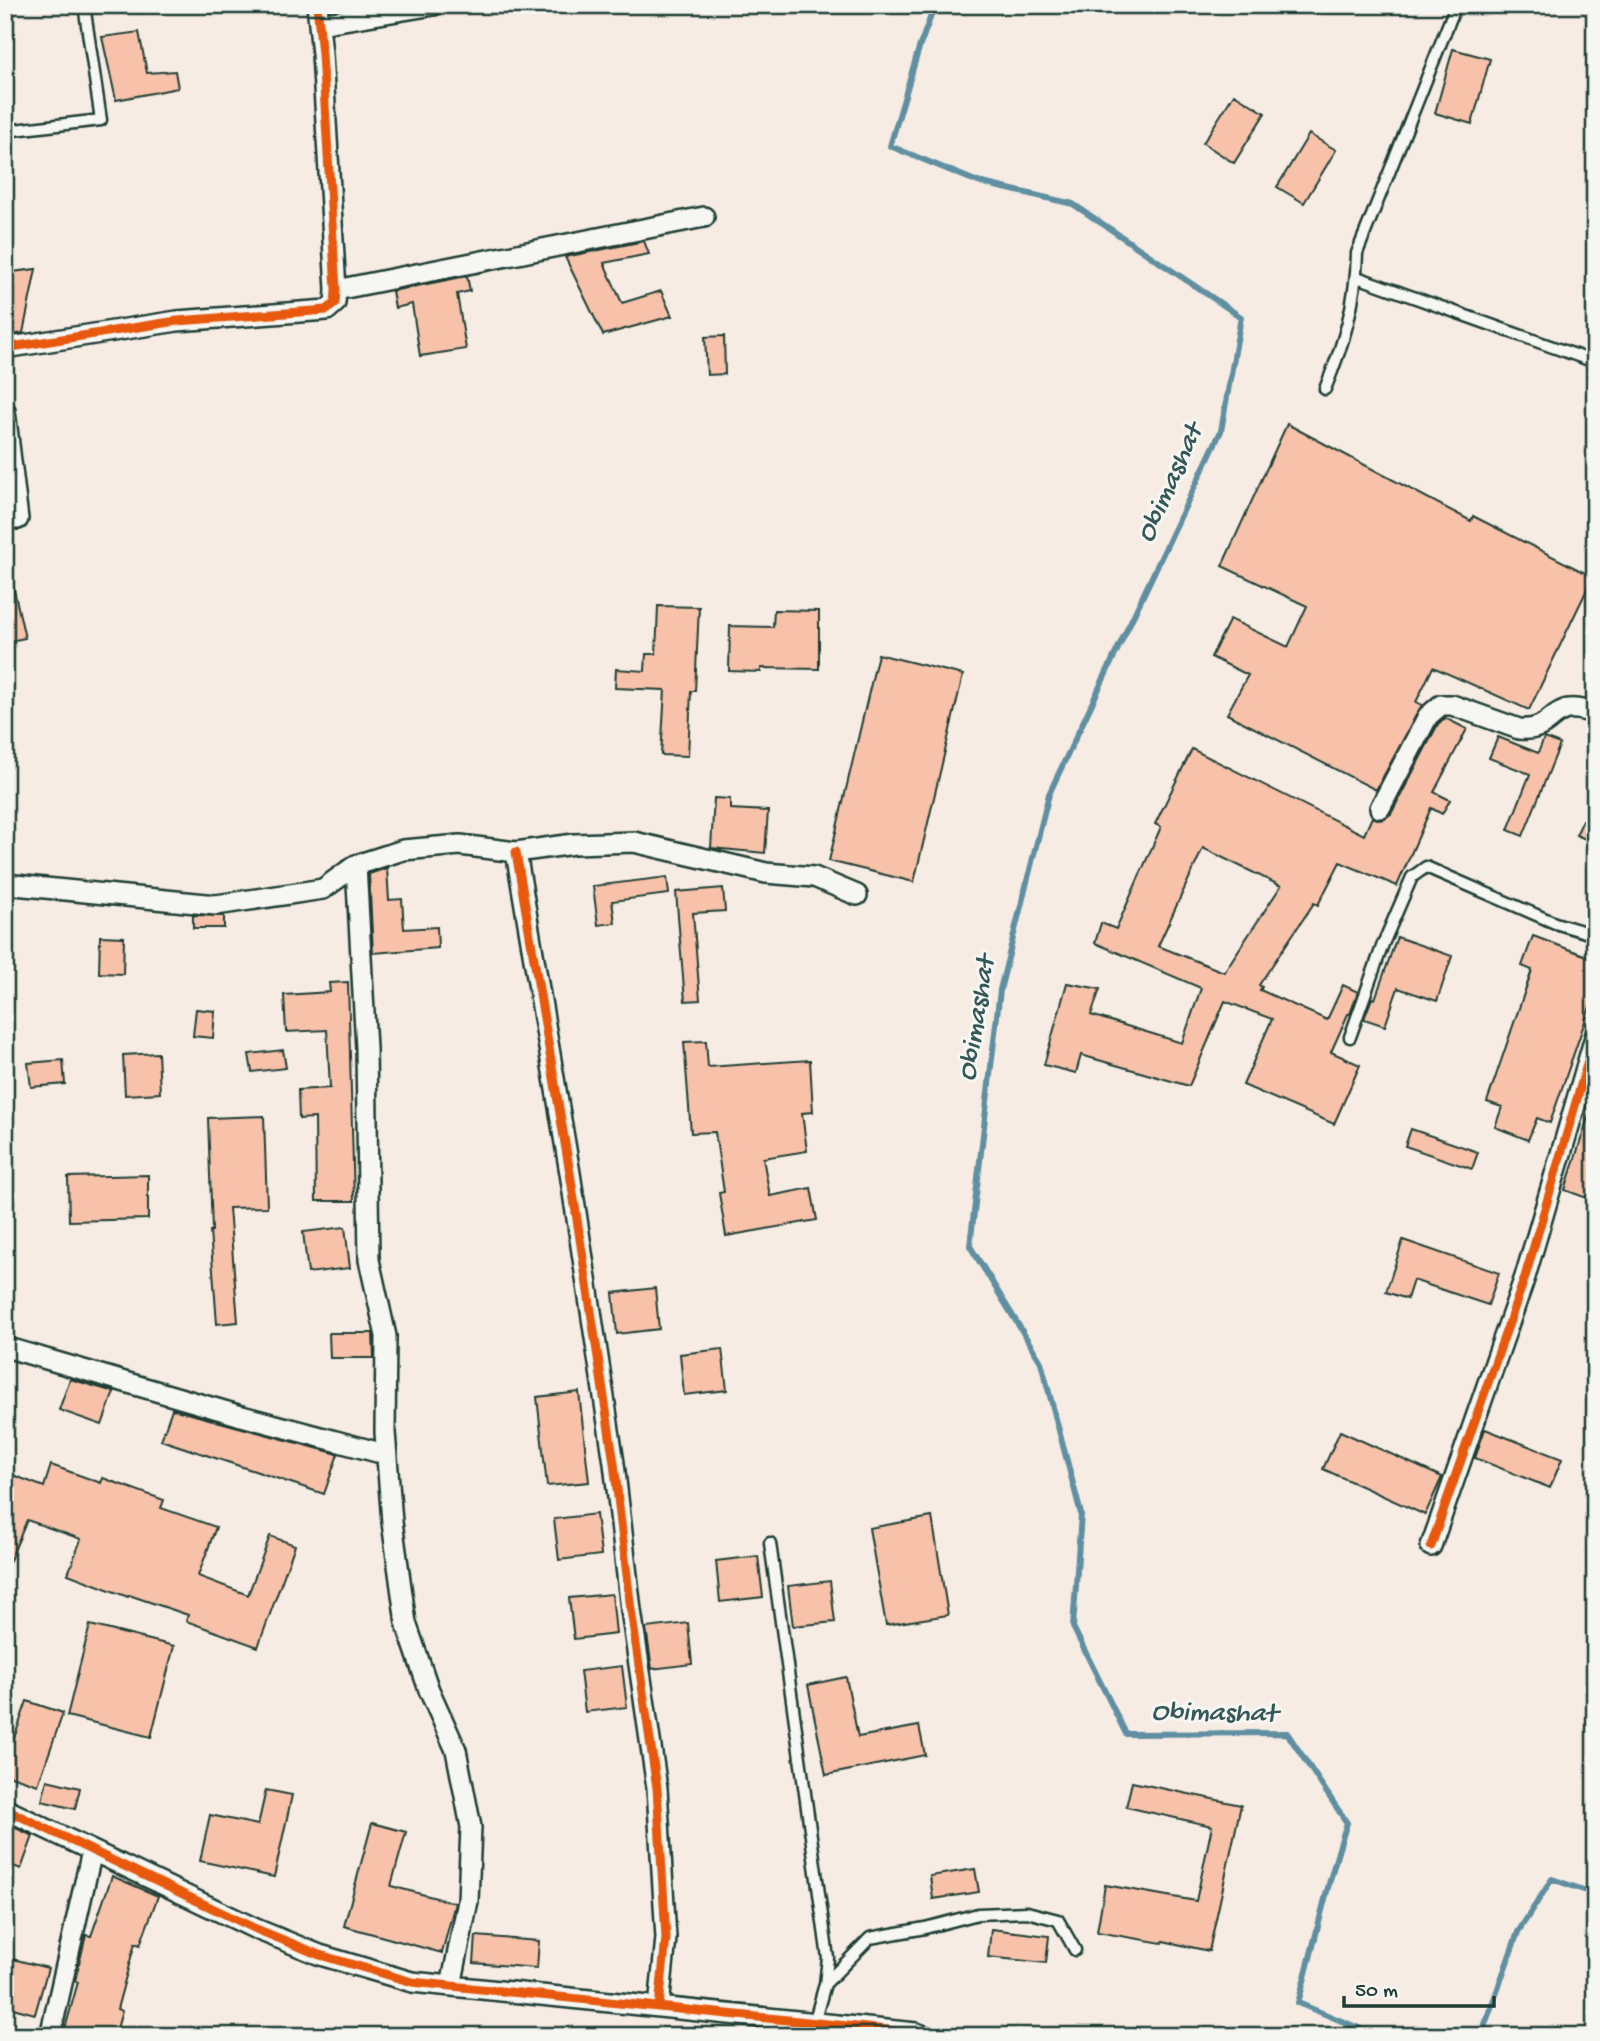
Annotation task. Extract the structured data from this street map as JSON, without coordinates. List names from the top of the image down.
{
  "water": ["Obimashat"],
  "scale_bar": "50 m"
}
